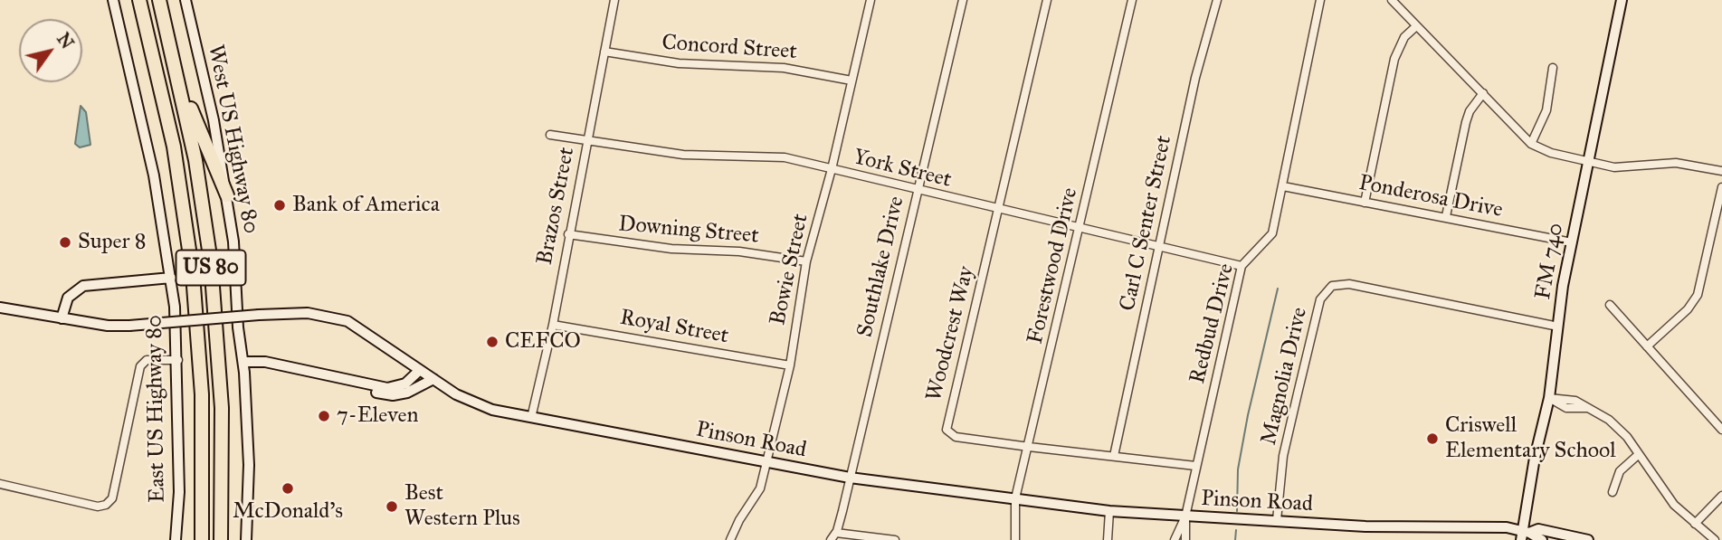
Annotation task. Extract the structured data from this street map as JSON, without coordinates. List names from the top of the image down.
{
  "streets": {
    "highway": ["US 80"],
    "main road": [
      "West US Highway 80",
      "FM 740",
      "East US Highway 80",
      "Pinson Road"
    ],
    "street": [
      "Concord Street",
      "York Street",
      "Ponderosa Drive",
      "Brazos Street",
      "Carl C Senter Street",
      "Downing Street",
      "Forestwood Drive",
      "Southlake Drive",
      "Bowie Street",
      "Redbud Drive",
      "Royal Street",
      "Woodcrest Way",
      "Magnolia Drive"
    ]
  },
  "crossings": [
    ["Concord Street", "Brazos Street"],
    ["Concord Street", "Bowie Street"],
    ["York Street", "Brazos Street"],
    ["York Street", "Carl C Senter Street"],
    ["York Street", "Forestwood Drive"],
    ["York Street", "Southlake Drive"],
    ["York Street", "Bowie Street"],
    ["York Street", "Redbud Drive"],
    ["York Street", "Woodcrest Way"],
    ["Ponderosa Drive", "FM 740"],
    ["Ponderosa Drive", "Redbud Drive"],
    ["Brazos Street", "Downing Street"],
    ["Brazos Street", "Royal Street"],
    ["Brazos Street", "Pinson Road"],
    ["Carl C Senter Street", "Woodcrest Way"],
    ["Downing Street", "Bowie Street"],
    ["FM 740", "Magnolia Drive"],
    ["FM 740", "Pinson Road"],
    ["Forestwood Drive", "Woodcrest Way"],
    ["Forestwood Drive", "Pinson Road"],
    ["Southlake Drive", "Pinson Road"],
    ["Bowie Street", "Royal Street"],
    ["Bowie Street", "Pinson Road"],
    ["Redbud Drive", "Woodcrest Way"],
    ["Redbud Drive", "Pinson Road"],
    ["Magnolia Drive", "Pinson Road"]
  ],
  "places": [
    "Bank of America",
    "Super 8",
    "CEFCO",
    "7-Eleven",
    "Criswell Elementary School",
    "McDonald's",
    "Best Western Plus"
  ],
  "north": "top right"
}
